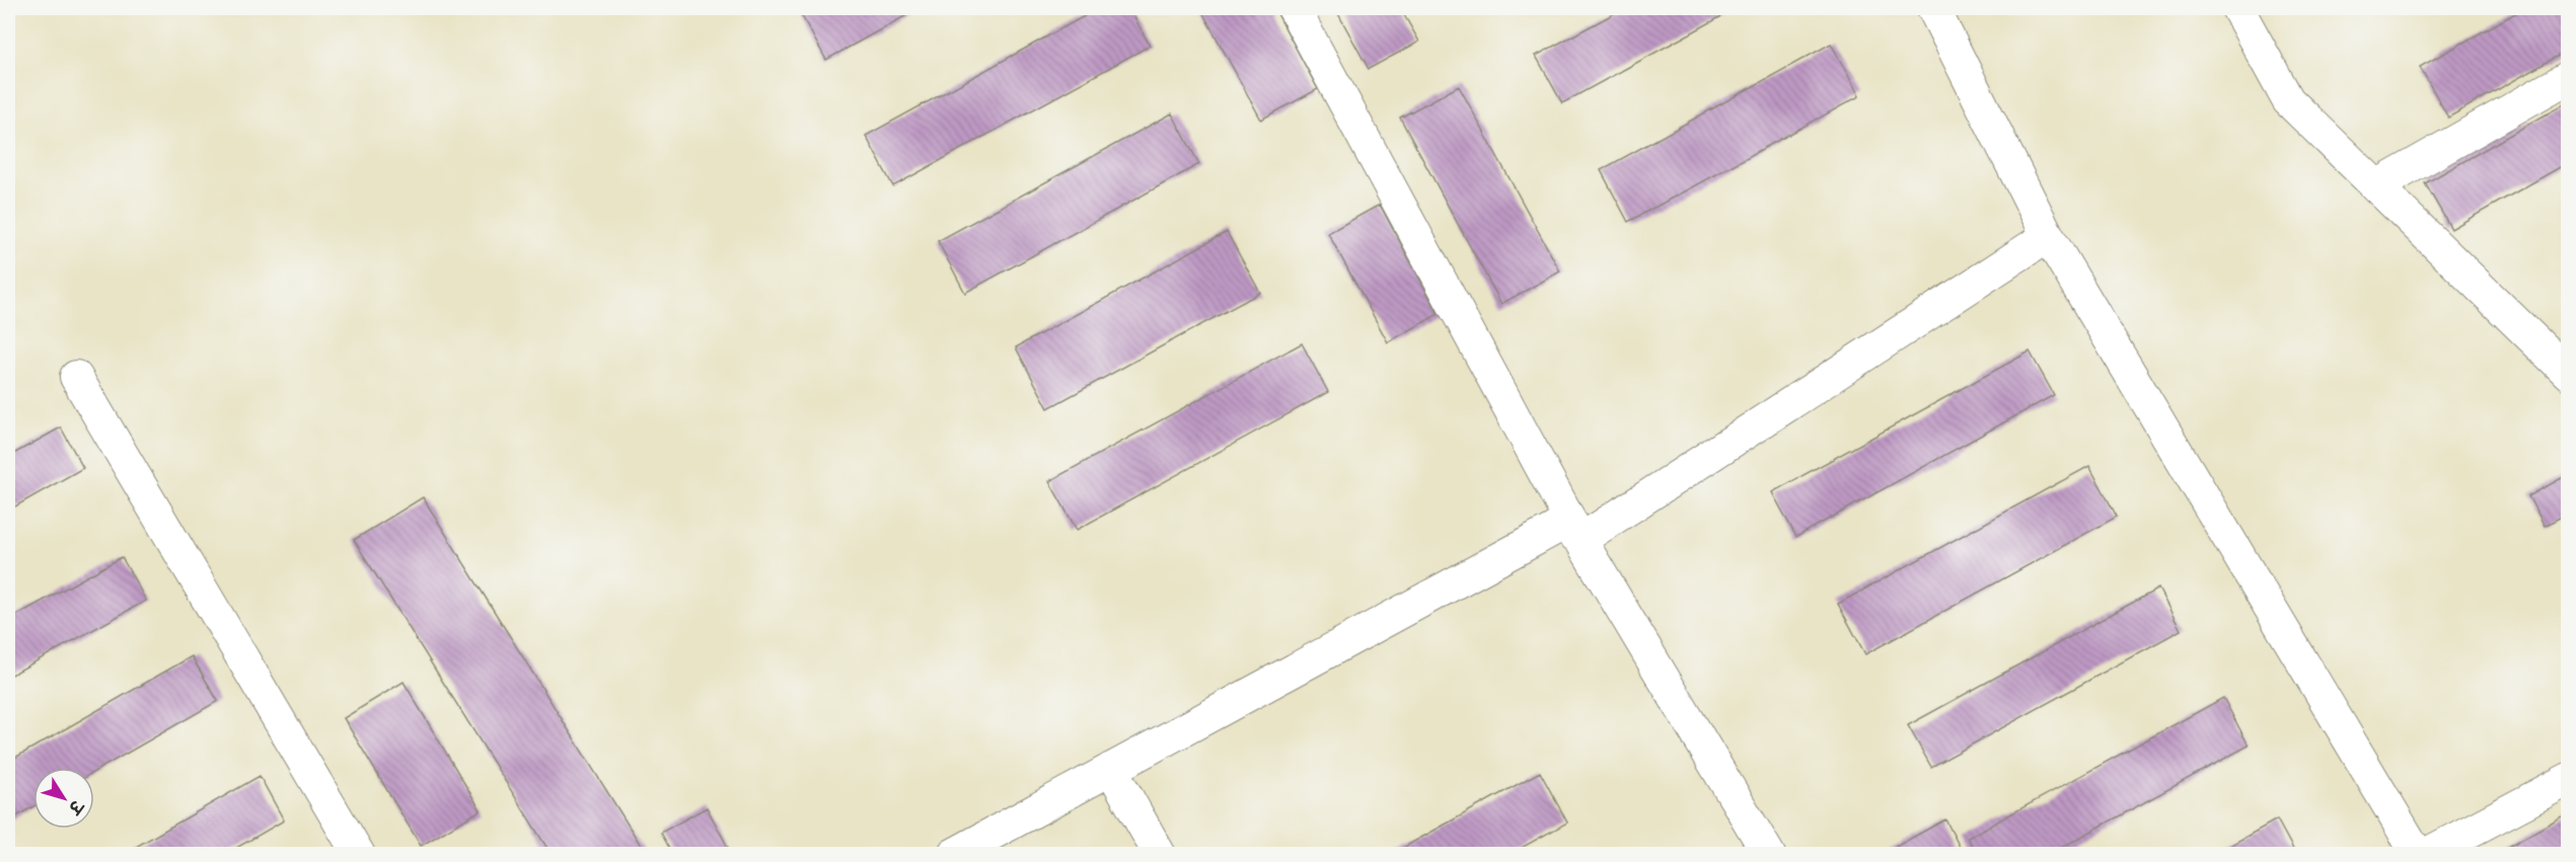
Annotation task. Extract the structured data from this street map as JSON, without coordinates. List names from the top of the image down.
{
  "north": "bottom right"
}
